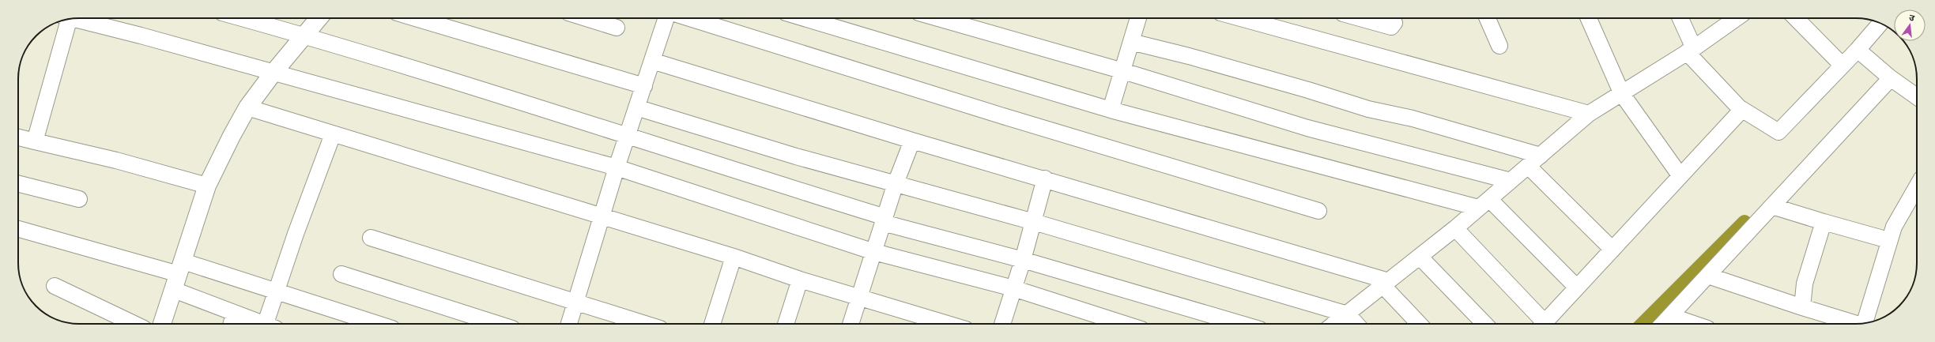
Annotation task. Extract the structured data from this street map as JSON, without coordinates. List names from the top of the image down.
{
  "north": "top"
}
